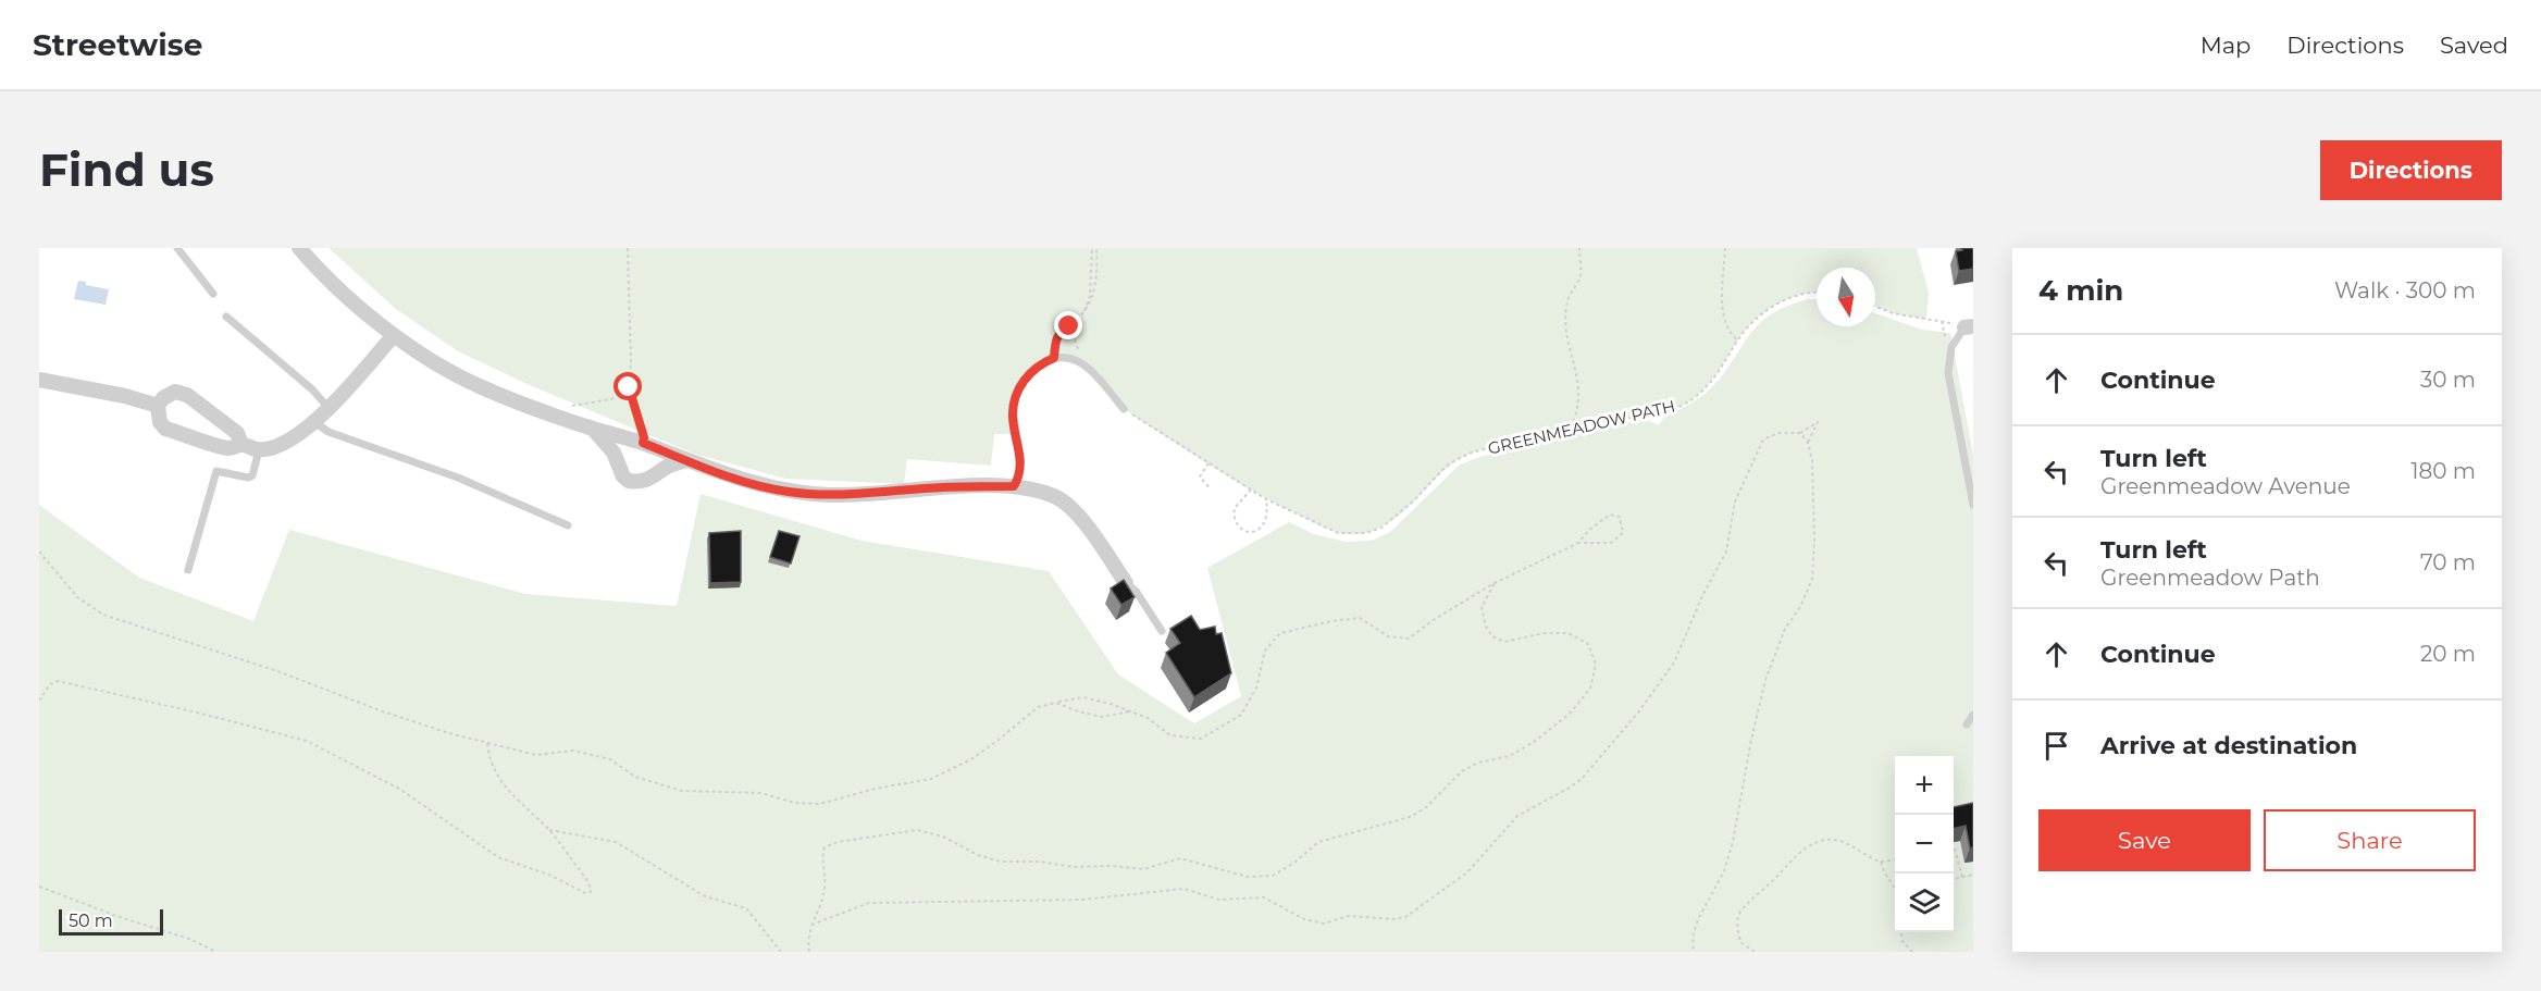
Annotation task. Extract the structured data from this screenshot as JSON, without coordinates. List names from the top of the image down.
{
  "streets": {
    "path": ["GREENMEADOW PATH"]
  },
  "scale_bar": "50 m",
  "north": "bottom",
  "page": {
    "header": "Streetwise",
    "nav": ["Map", "Directions", "Saved"],
    "buttons": [
      "Directions",
      ["Save", "Share"]
    ],
    "title": "Find us",
    "heading": ["4 min", "Walk · 300 m"],
    "list": [
      ["Continue", "30 m"],
      ["Turn left", "Greenmeadow Avenue", "180 m"],
      ["Turn left", "Greenmeadow Path", "70 m"],
      ["Continue", "20 m"],
      "Arrive at destination"
    ],
    "map_buttons": ["+", "−"],
    "scale": "50 m"
  }
}
